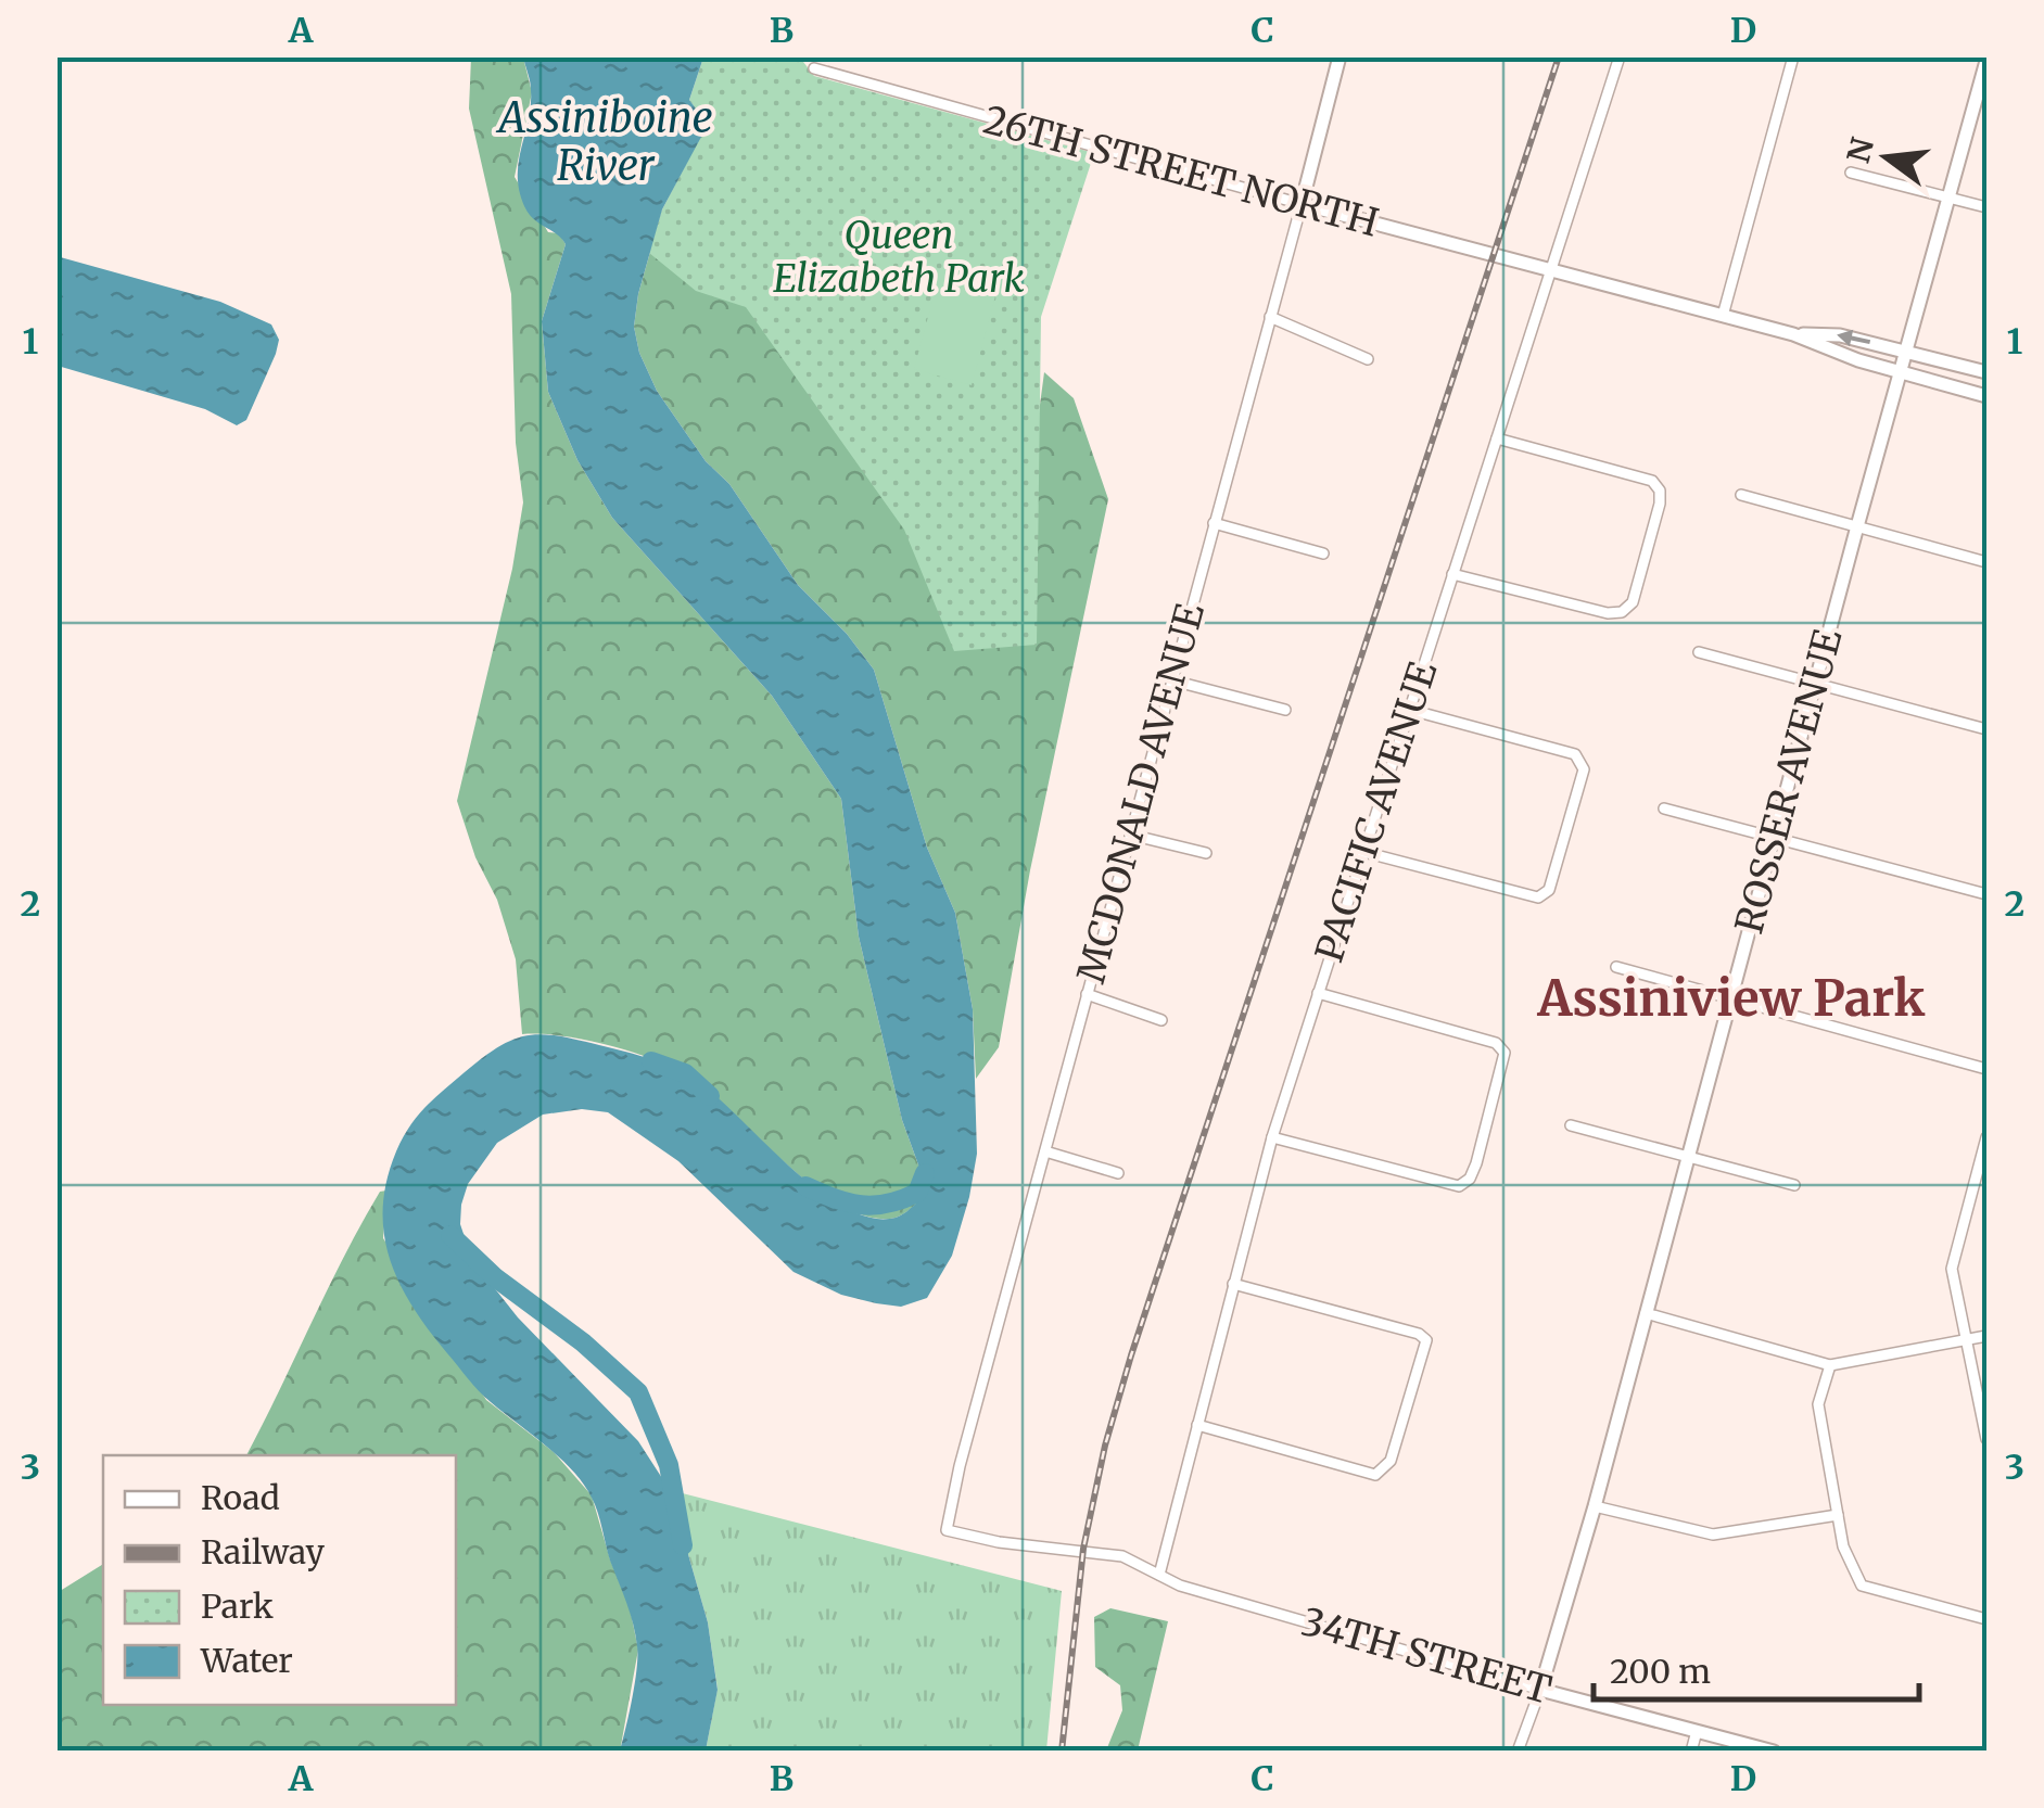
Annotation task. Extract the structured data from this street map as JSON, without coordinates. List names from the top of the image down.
{
  "streets": {
    "street": [
      "26TH STREET NORTH",
      "ROSSER AVENUE",
      "MCDONALD AVENUE",
      "PACIFIC AVENUE",
      "34TH STREET"
    ]
  },
  "crossings": [
    ["26TH STREET NORTH", "MCDONALD AVENUE"],
    ["26TH STREET NORTH", "PACIFIC AVENUE"],
    ["ROSSER AVENUE", "34TH STREET"],
    ["MCDONALD AVENUE", "34TH STREET"],
    ["PACIFIC AVENUE", "34TH STREET"]
  ],
  "districts": ["Assiniview Park"],
  "water": ["Assiniboine River"],
  "parks": ["Queen Elizabeth Park"],
  "legend": [
    "Road",
    "Railway",
    "Park",
    "Water"
  ],
  "scale_bar": "200 m",
  "north": "left",
  "grid": {
    "columns": [
      "A",
      "B",
      "C",
      "D"
    ],
    "rows": ["1", "2", "3"]
  }
}
